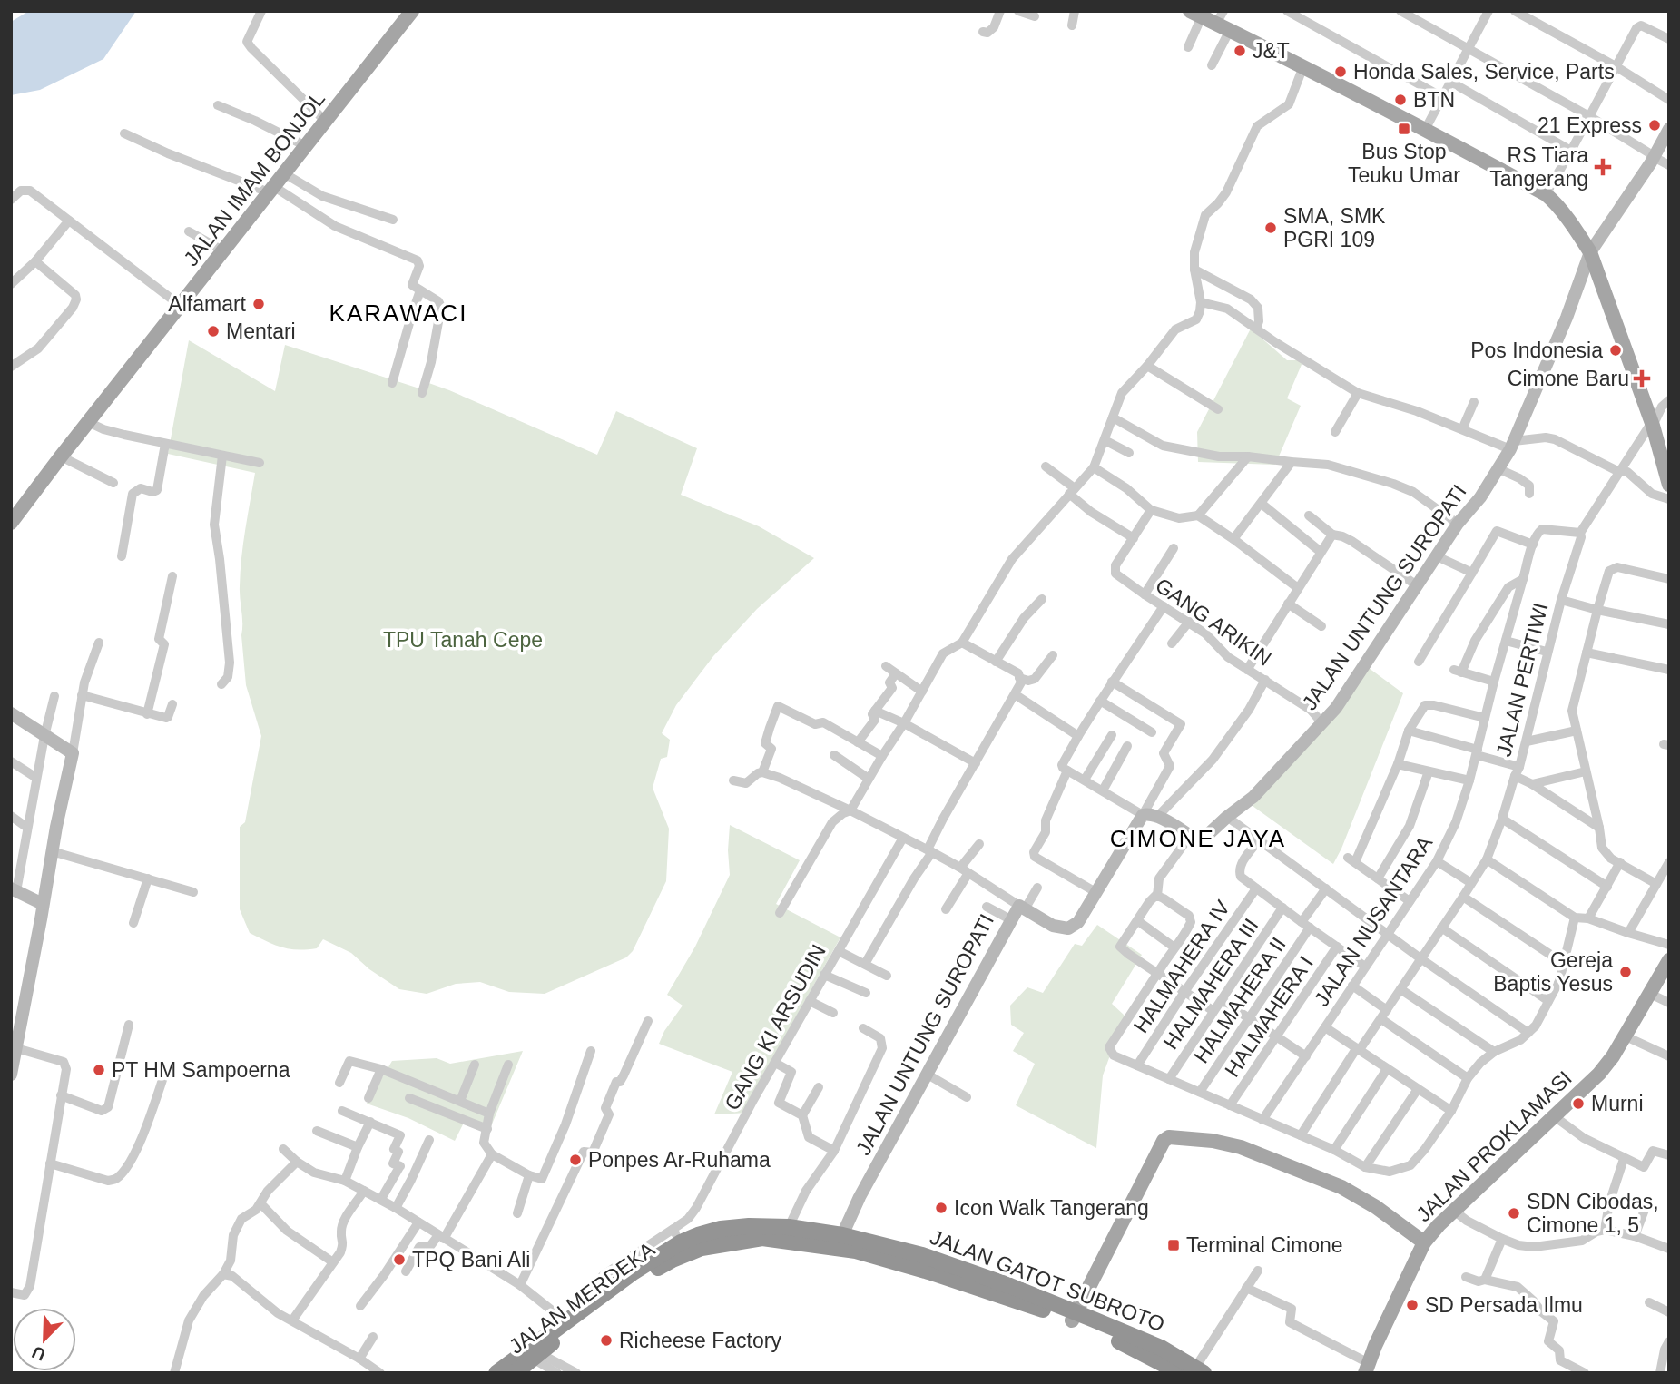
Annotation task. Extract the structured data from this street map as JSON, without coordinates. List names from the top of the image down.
{
  "streets": {
    "highway": ["JALAN GATOT SUBROTO", "JALAN MERDEKA"],
    "main road": ["JALAN IMAM BONJOL", "JALAN PROKLAMASI"],
    "street": [
      "JALAN UNTUNG SUROPATI",
      "GANG ARIKIN",
      "JALAN PERTIWI",
      "JALAN NUSANTARA",
      "HALMAHERA IV",
      "HALMAHERA III",
      "HALMAHERA II",
      "HALMAHERA I",
      "GANG KI ARSUDIN"
    ]
  },
  "crossings": [
    ["JALAN UNTUNG SUROPATI", "GANG ARIKIN"],
    ["JALAN UNTUNG SUROPATI", "JALAN GATOT SUBROTO"],
    ["JALAN PERTIWI", "JALAN NUSANTARA"],
    ["GANG KI ARSUDIN", "JALAN GATOT SUBROTO"],
    ["JALAN GATOT SUBROTO", "JALAN MERDEKA"]
  ],
  "districts": ["KARAWACI", "CIMONE JAYA"],
  "parks": ["TPU Tanah Cepe"],
  "places": {
    "other": [
      "J&T",
      "Honda Sales, Service, Parts",
      "BTN",
      "21 Express",
      "SMA, SMK PGRI 109",
      "Alfamart",
      "Mentari",
      "Pos Indonesia",
      "Gereja Baptis Yesus",
      "PT HM Sampoerna",
      "Murni",
      "Ponpes Ar-Ruhama",
      "Icon Walk Tangerang",
      "SDN Cibodas, Cimone 1, 5",
      "TPQ Bani Ali",
      "SD Persada Ilmu",
      "Richeese Factory"
    ],
    "transit": ["Bus Stop Teuku Umar", "Terminal Cimone"],
    "health": ["RS Tiara Tangerang", "Cimone Baru"]
  },
  "north": "bottom left"
}
